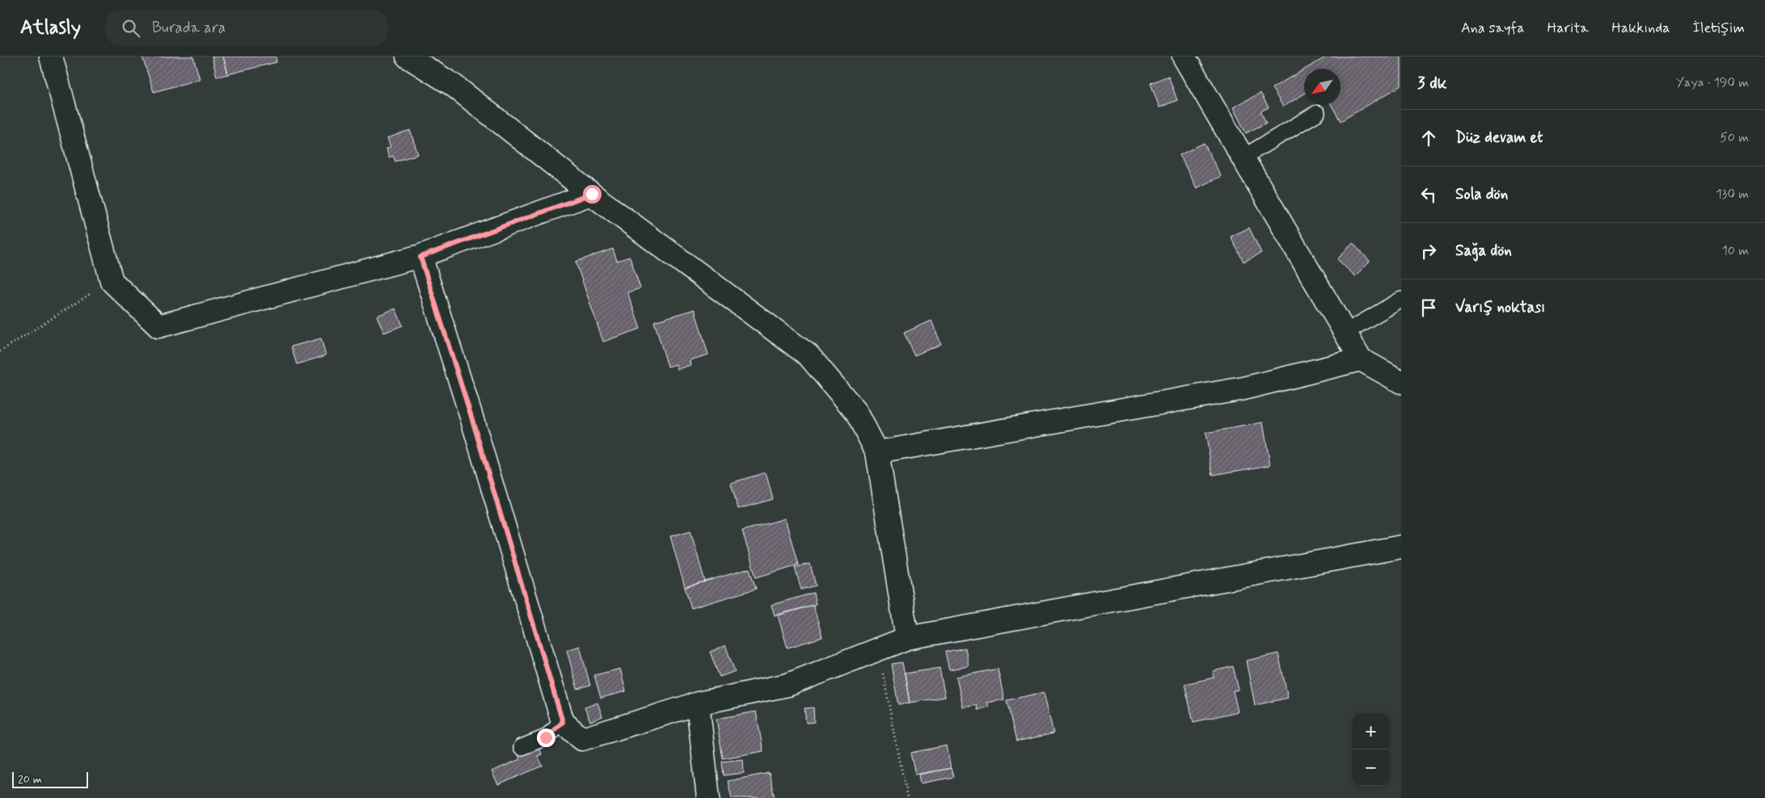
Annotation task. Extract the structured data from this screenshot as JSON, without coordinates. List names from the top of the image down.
{
  "scale_bar": "20 m",
  "north": "bottom left",
  "page": {
    "header": "Atlasly",
    "search": "Burada ara",
    "nav": [
      "Ana sayfa",
      "Harita",
      "Hakkında",
      "İletişim"
    ],
    "heading": ["3 dk", "Yaya · 190 m"],
    "list": [
      ["Düz devam et", "50 m"],
      ["Sola dön", "130 m"],
      ["Sağa dön", "10 m"],
      "Varış noktası"
    ],
    "map_buttons": ["+", "−"],
    "scale": "20 m"
  }
}
